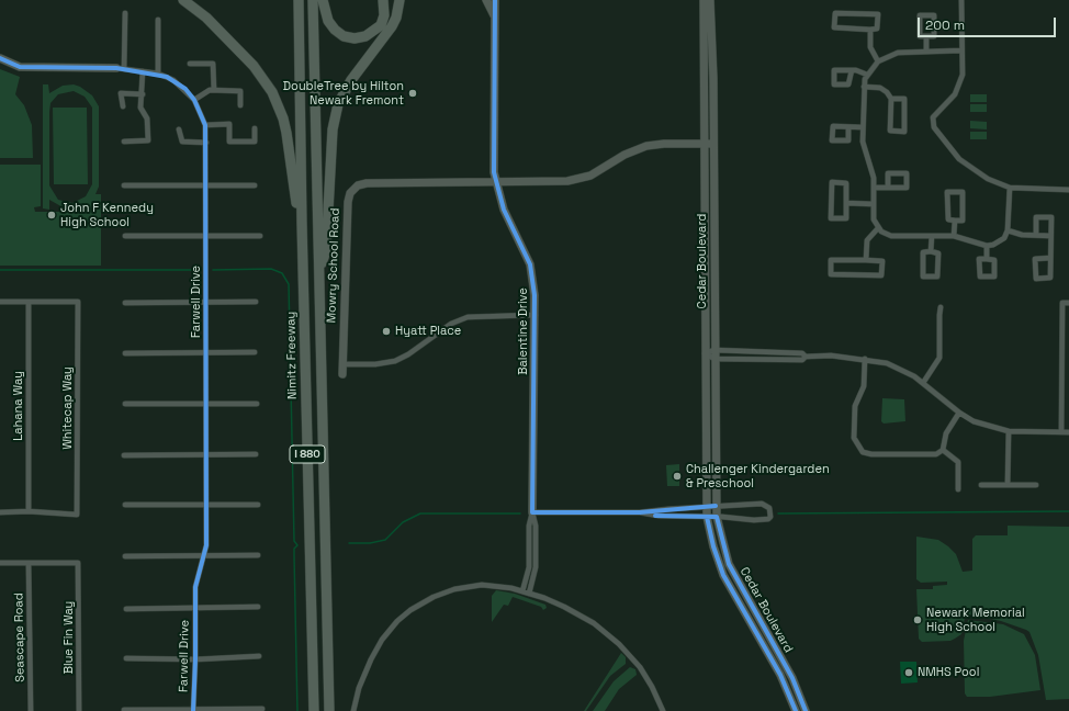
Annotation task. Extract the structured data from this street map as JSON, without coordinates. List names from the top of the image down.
{
  "streets": {
    "highway": ["Nimitz Freeway", "I 880"],
    "main road": [
      "Cedar Boulevard",
      "Mowry School Road",
      "Farwell Drive",
      "Balentine Drive"
    ],
    "street": [
      "Lahana Way",
      "Whitecap Way",
      "Seascape Road",
      "Blue Fin Way"
    ]
  },
  "crossings": [
    ["Cedar Boulevard", "Mowry School Road"],
    ["Mowry School Road", "Balentine Drive"],
    ["Lahana Way", "Whitecap Way"],
    ["Seascape Road", "Blue Fin Way"]
  ],
  "places": [
    "DoubleTree by Hilton Newark Fremont",
    "John F Kennedy High School",
    "Hyatt Place",
    "Challenger Kindergarden & Preschool",
    "Newark Memorial High School",
    "NMHS Pool"
  ],
  "scale_bar": "200 m"
}
